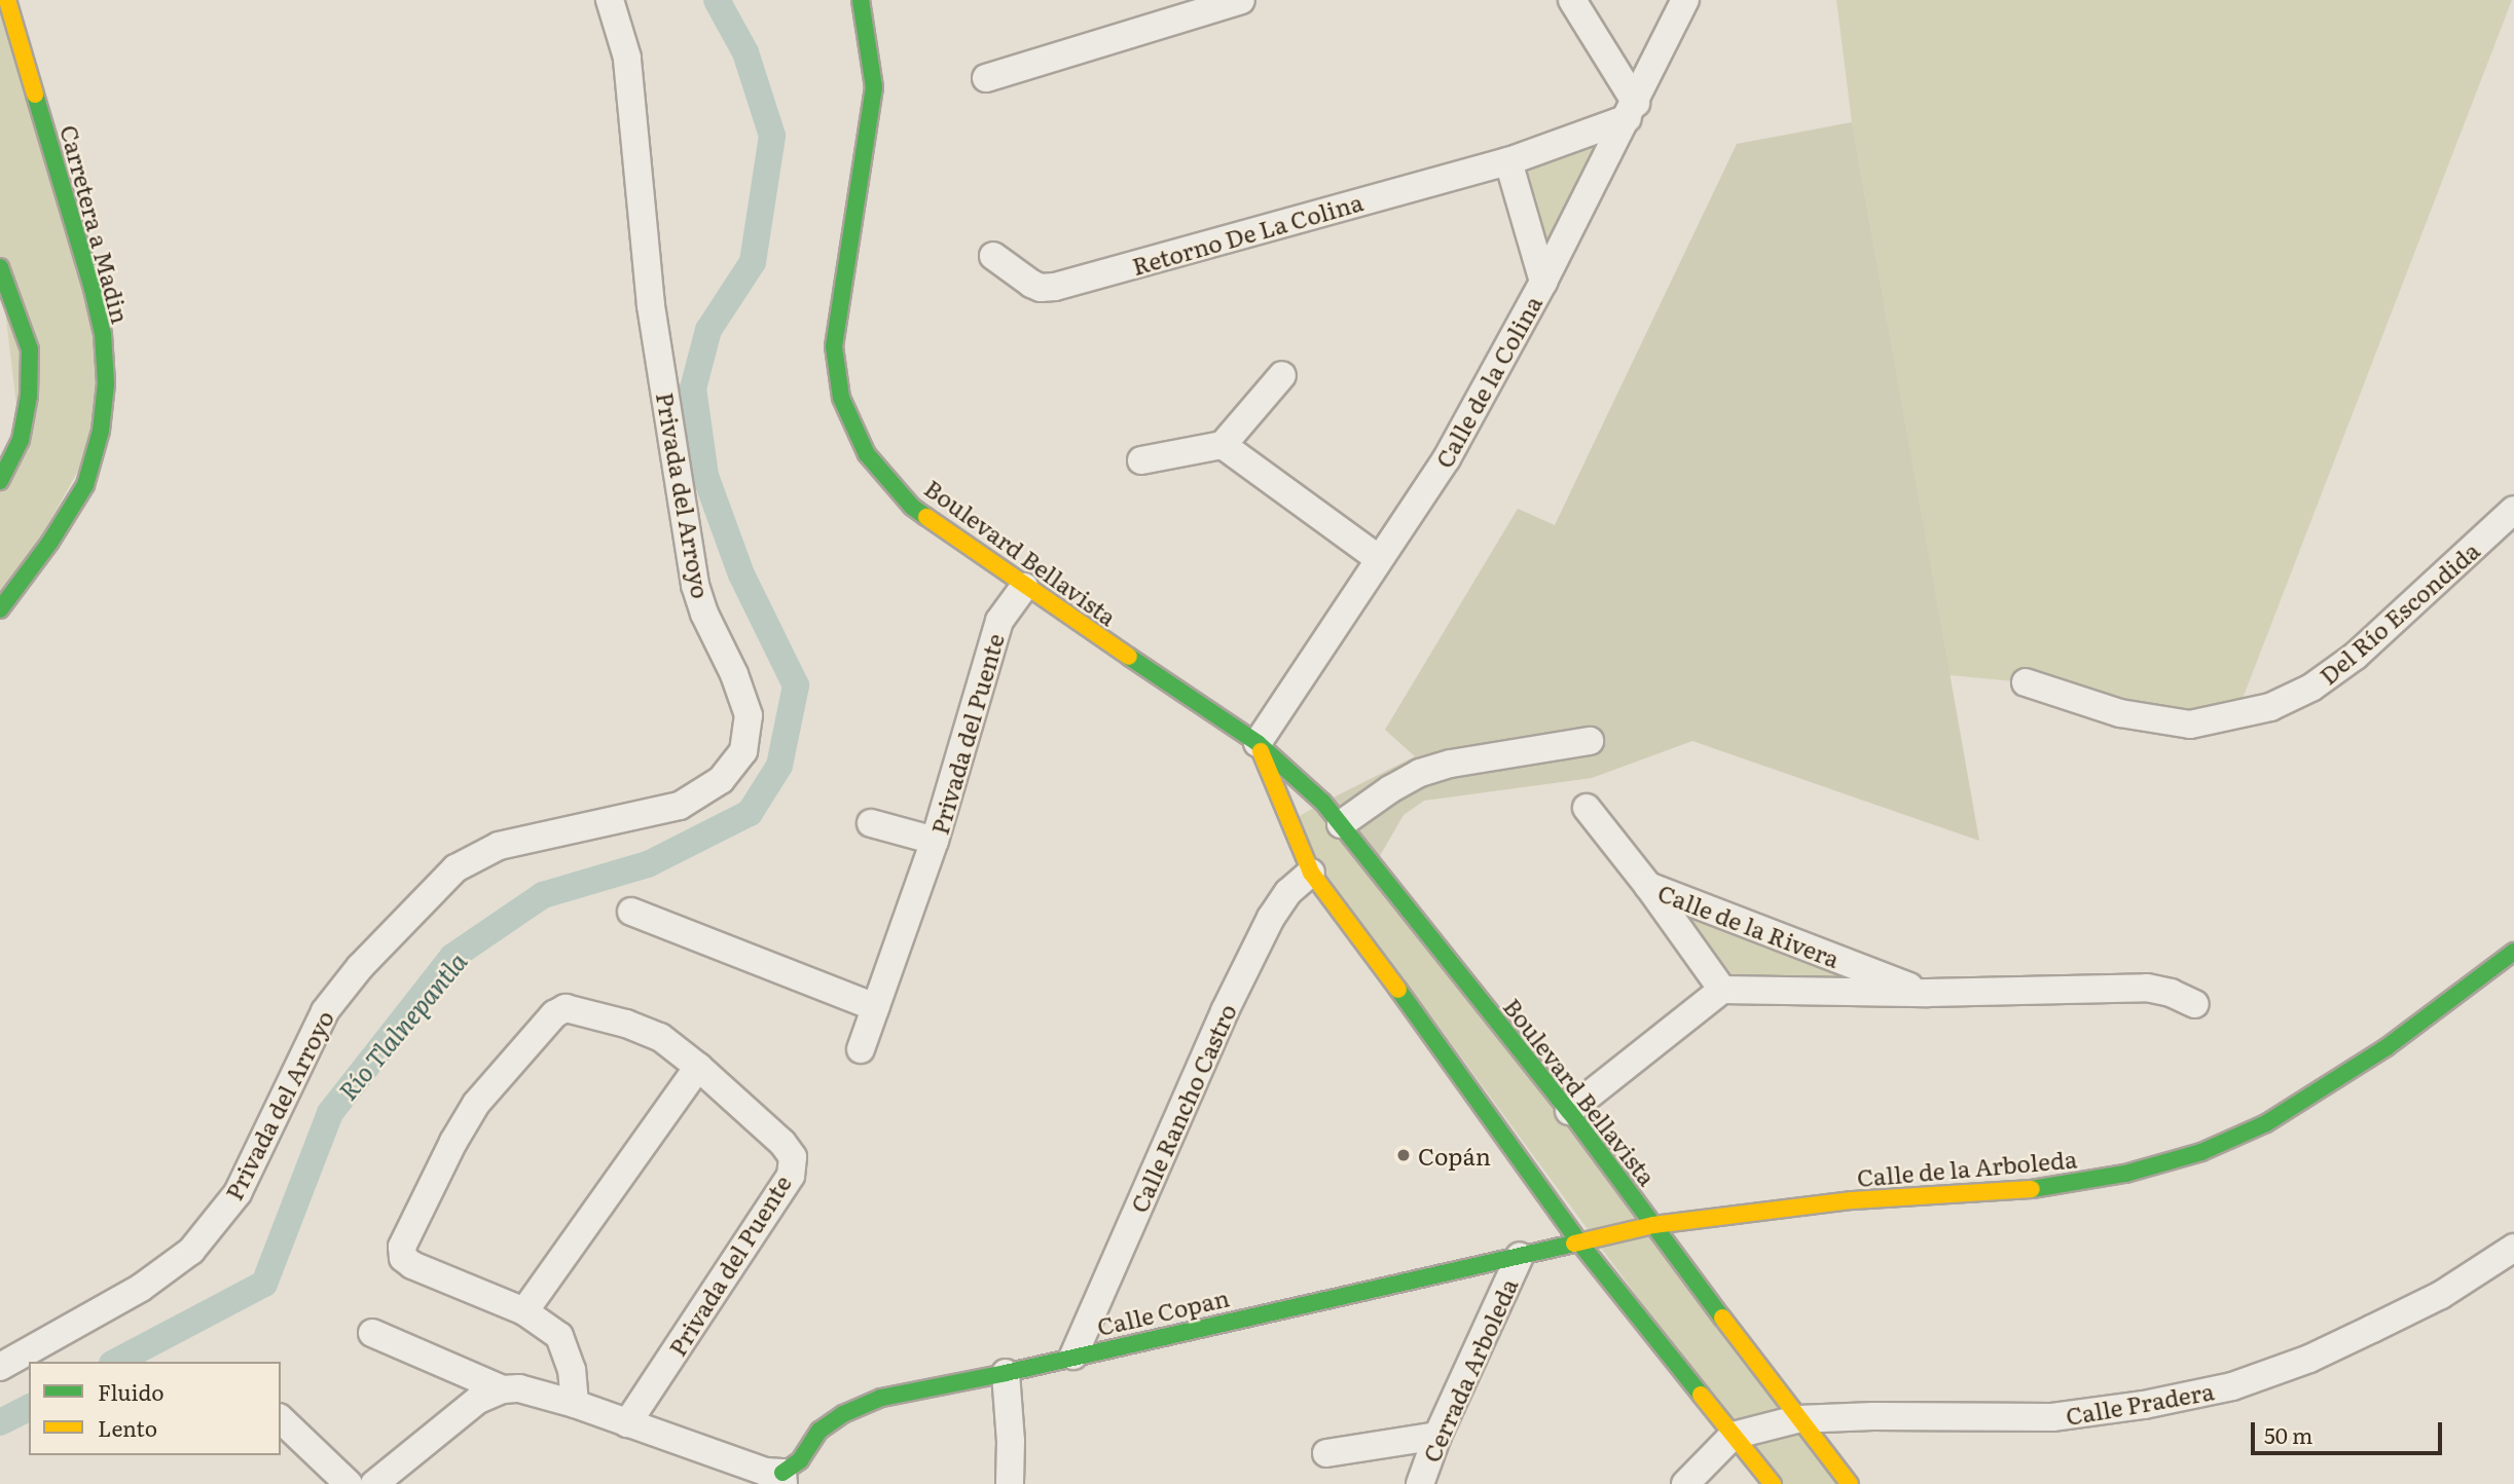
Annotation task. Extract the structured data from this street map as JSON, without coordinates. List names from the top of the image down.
{
  "streets": {
    "main road": [
      "Carretera a Madin",
      "Boulevard Bellavista",
      "Calle de la Arboleda",
      "Calle Copan"
    ],
    "street": [
      "Retorno De La Colina",
      "Calle de la Colina",
      "Privada del Arroyo",
      "Del Río Escondida",
      "Privada del Puente",
      "Calle de la Rivera",
      "Calle Rancho Castro",
      "Cerrada Arboleda",
      "Calle Pradera"
    ]
  },
  "crossings": [
    ["Retorno De La Colina", "Calle de la Colina"],
    ["Calle de la Colina", "Boulevard Bellavista"],
    ["Boulevard Bellavista", "Privada del Puente"],
    ["Boulevard Bellavista", "Calle de la Arboleda"],
    ["Boulevard Bellavista", "Calle Pradera"],
    ["Calle Rancho Castro", "Calle Copan"],
    ["Calle de la Arboleda", "Calle Copan"],
    ["Calle Copan", "Cerrada Arboleda"]
  ],
  "water": ["Río Tlalnepantla"],
  "places": ["Copán"],
  "legend": ["Fluido", "Lento"],
  "scale_bar": "50 m"
}
